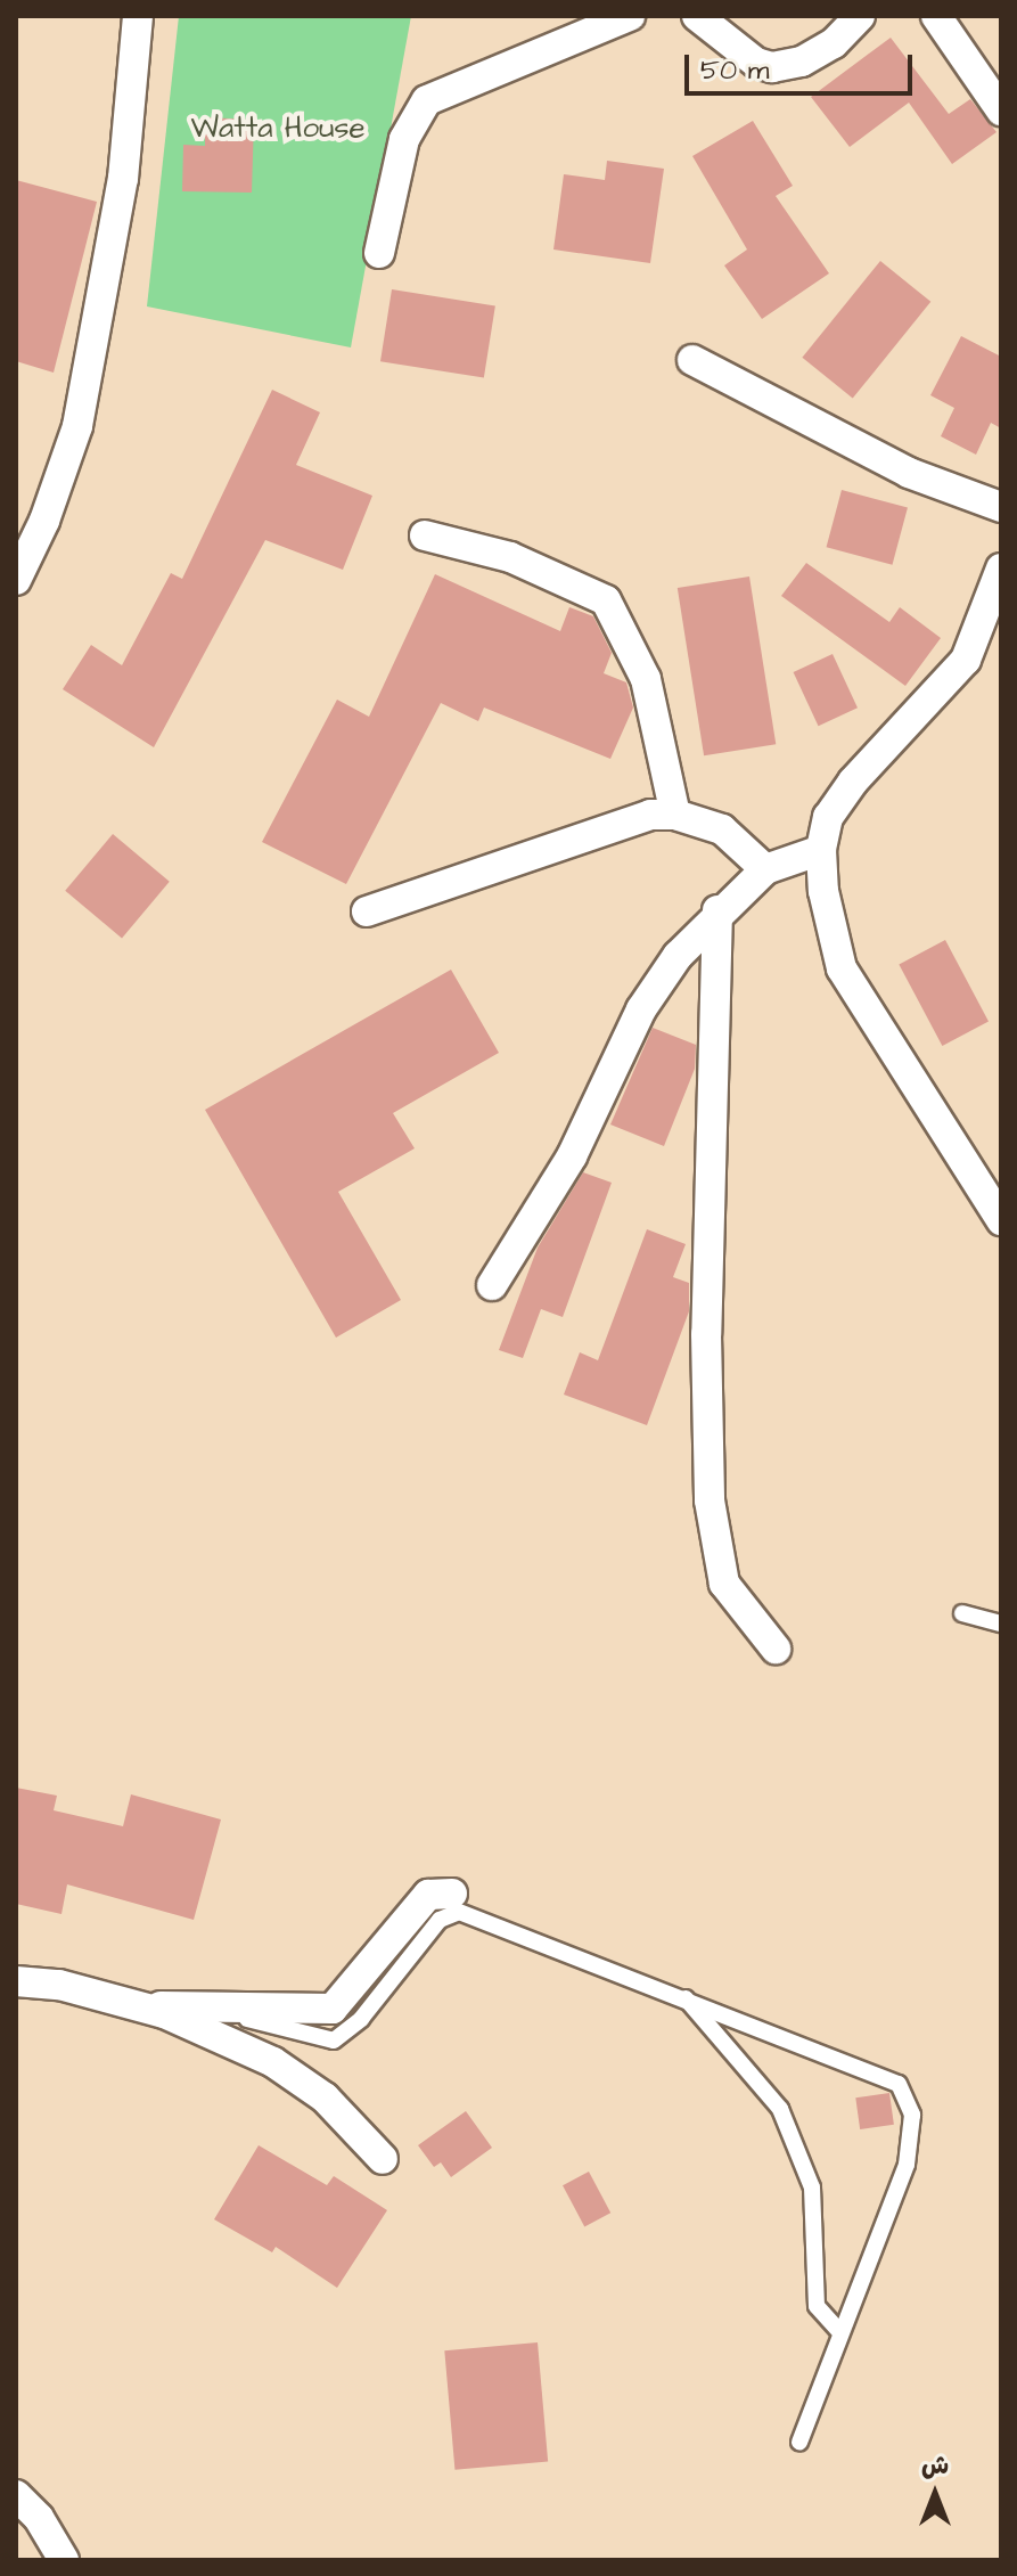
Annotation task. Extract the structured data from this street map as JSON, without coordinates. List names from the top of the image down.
{
  "parks": ["Watta House"],
  "scale_bar": "50 m",
  "north": "top"
}
